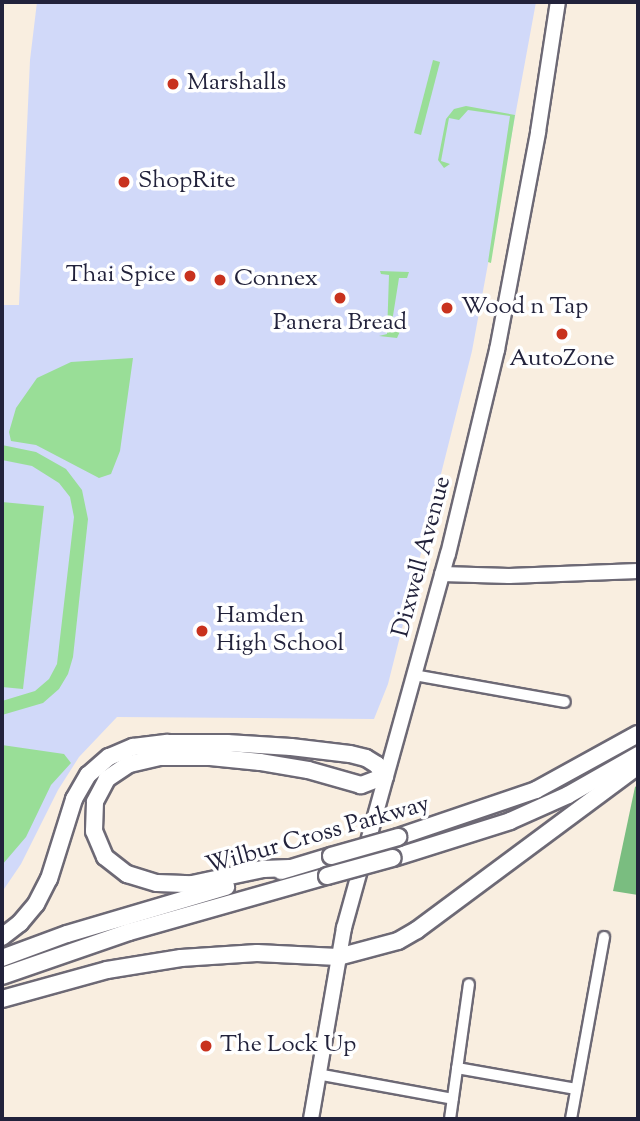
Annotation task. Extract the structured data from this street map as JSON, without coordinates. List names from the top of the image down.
{
  "streets": {
    "highway": ["Wilbur Cross Parkway"],
    "main road": ["Dixwell Avenue"]
  },
  "places": [
    "Marshalls",
    "ShopRite",
    "Thai Spice",
    "Connex",
    "Panera Bread",
    "Wood n Tap",
    "AutoZone",
    "Hamden High School",
    "The Lock Up"
  ]
}
